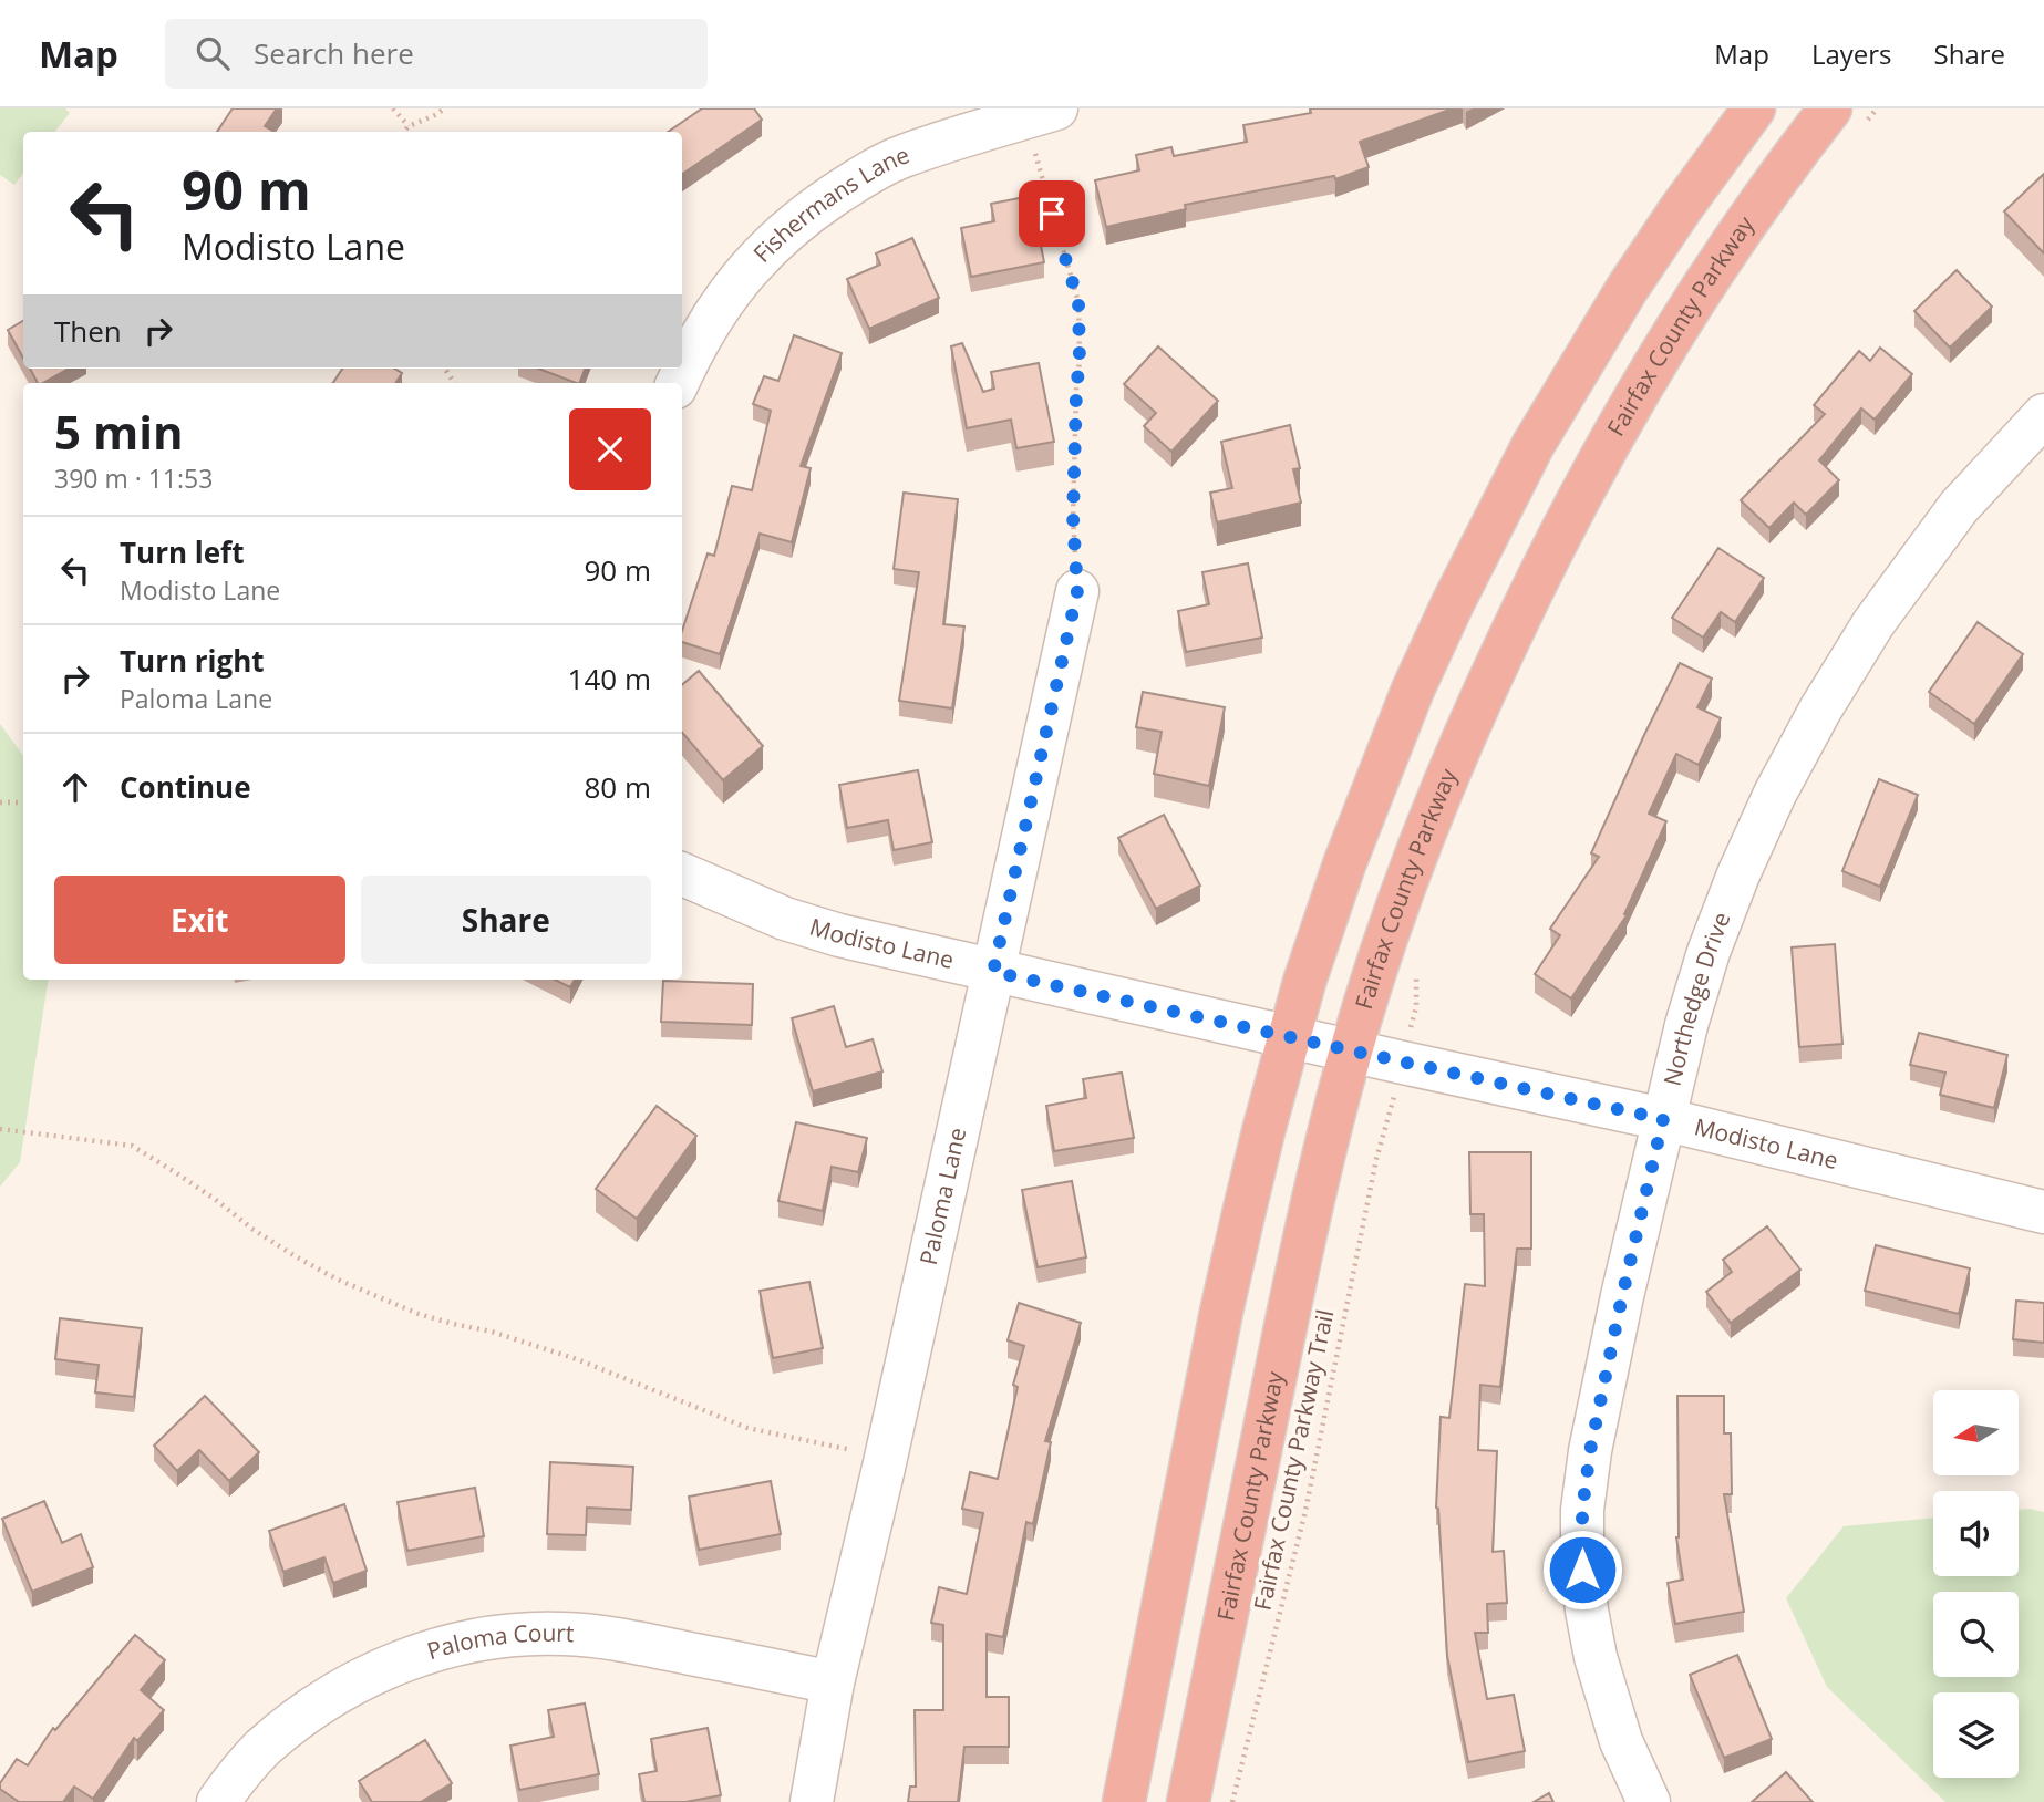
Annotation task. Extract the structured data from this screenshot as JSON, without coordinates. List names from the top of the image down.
{
  "streets": {
    "highway": ["Fairfax County Parkway"],
    "street": [
      "Fishermans Lane",
      "Modisto Lane",
      "Northedge Drive",
      "Paloma Lane",
      "Paloma Court"
    ],
    "path": ["Fairfax County Parkway Trail"]
  },
  "crossings": [
    ["Fairfax County Parkway", "Modisto Lane"],
    ["Modisto Lane", "Northedge Drive"],
    ["Modisto Lane", "Paloma Lane"],
    ["Paloma Lane", "Paloma Court"]
  ],
  "north": "left",
  "page": {
    "header": "Map",
    "search": "Search here",
    "nav": ["Map", "Layers", "Share"],
    "turn": ["90 m", "Modisto Lane"],
    "then": "Then",
    "heading": ["5 min", "390 m · 11:53"],
    "list": [
      {
        "name": "Turn left",
        "note": "Modisto Lane",
        "value": "90 m"
      },
      {
        "name": "Turn right",
        "note": "Paloma Lane",
        "value": "140 m"
      },
      {
        "name": "Continue",
        "value": "80 m"
      }
    ],
    "buttons": ["Exit", "Share"]
  }
}
